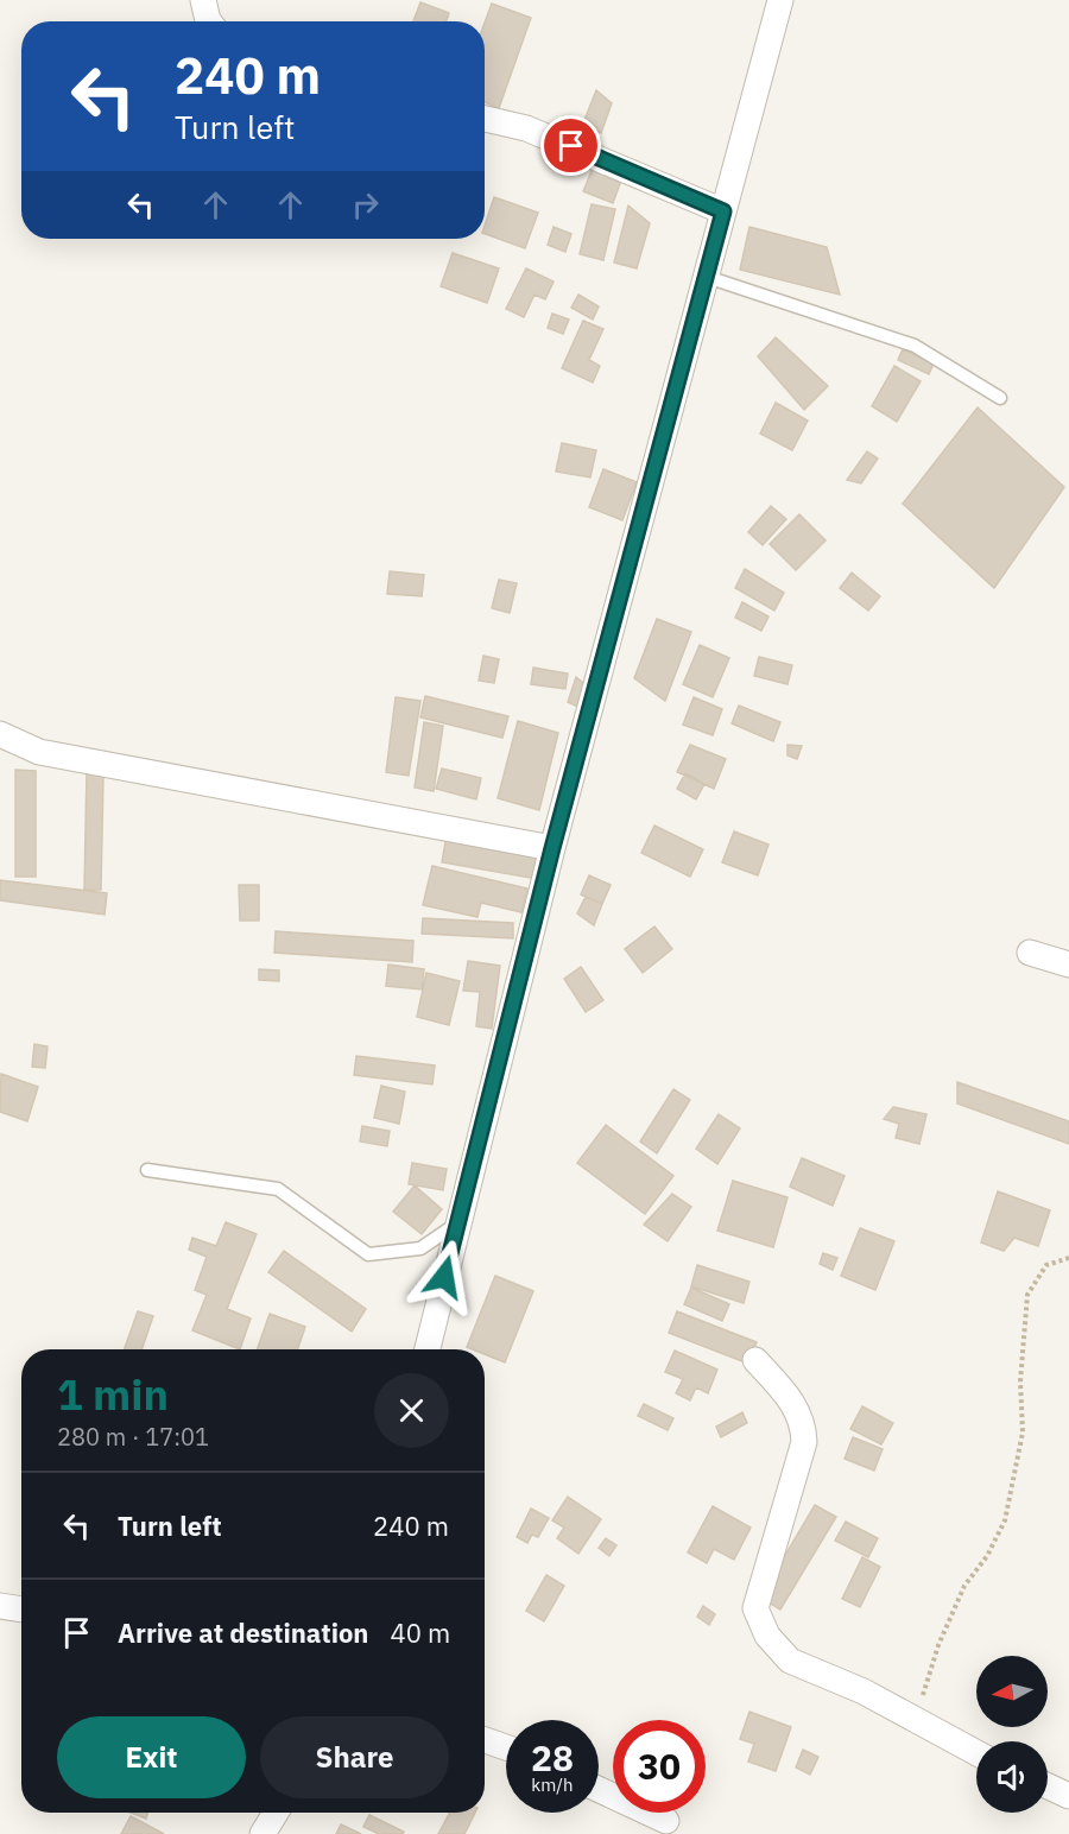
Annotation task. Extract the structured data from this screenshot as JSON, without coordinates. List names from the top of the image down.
{
  "north": "left",
  "page": {
    "turn": ["240 m", "Turn left"],
    "heading": ["1 min", "280 m · 17:01"],
    "list": [
      {
        "name": "Turn left",
        "value": "240 m"
      },
      {
        "name": "Arrive at destination",
        "value": "40 m"
      }
    ],
    "buttons": ["Exit", "Share"],
    "speed": "28 km/h",
    "limit": "30"
  }
}
